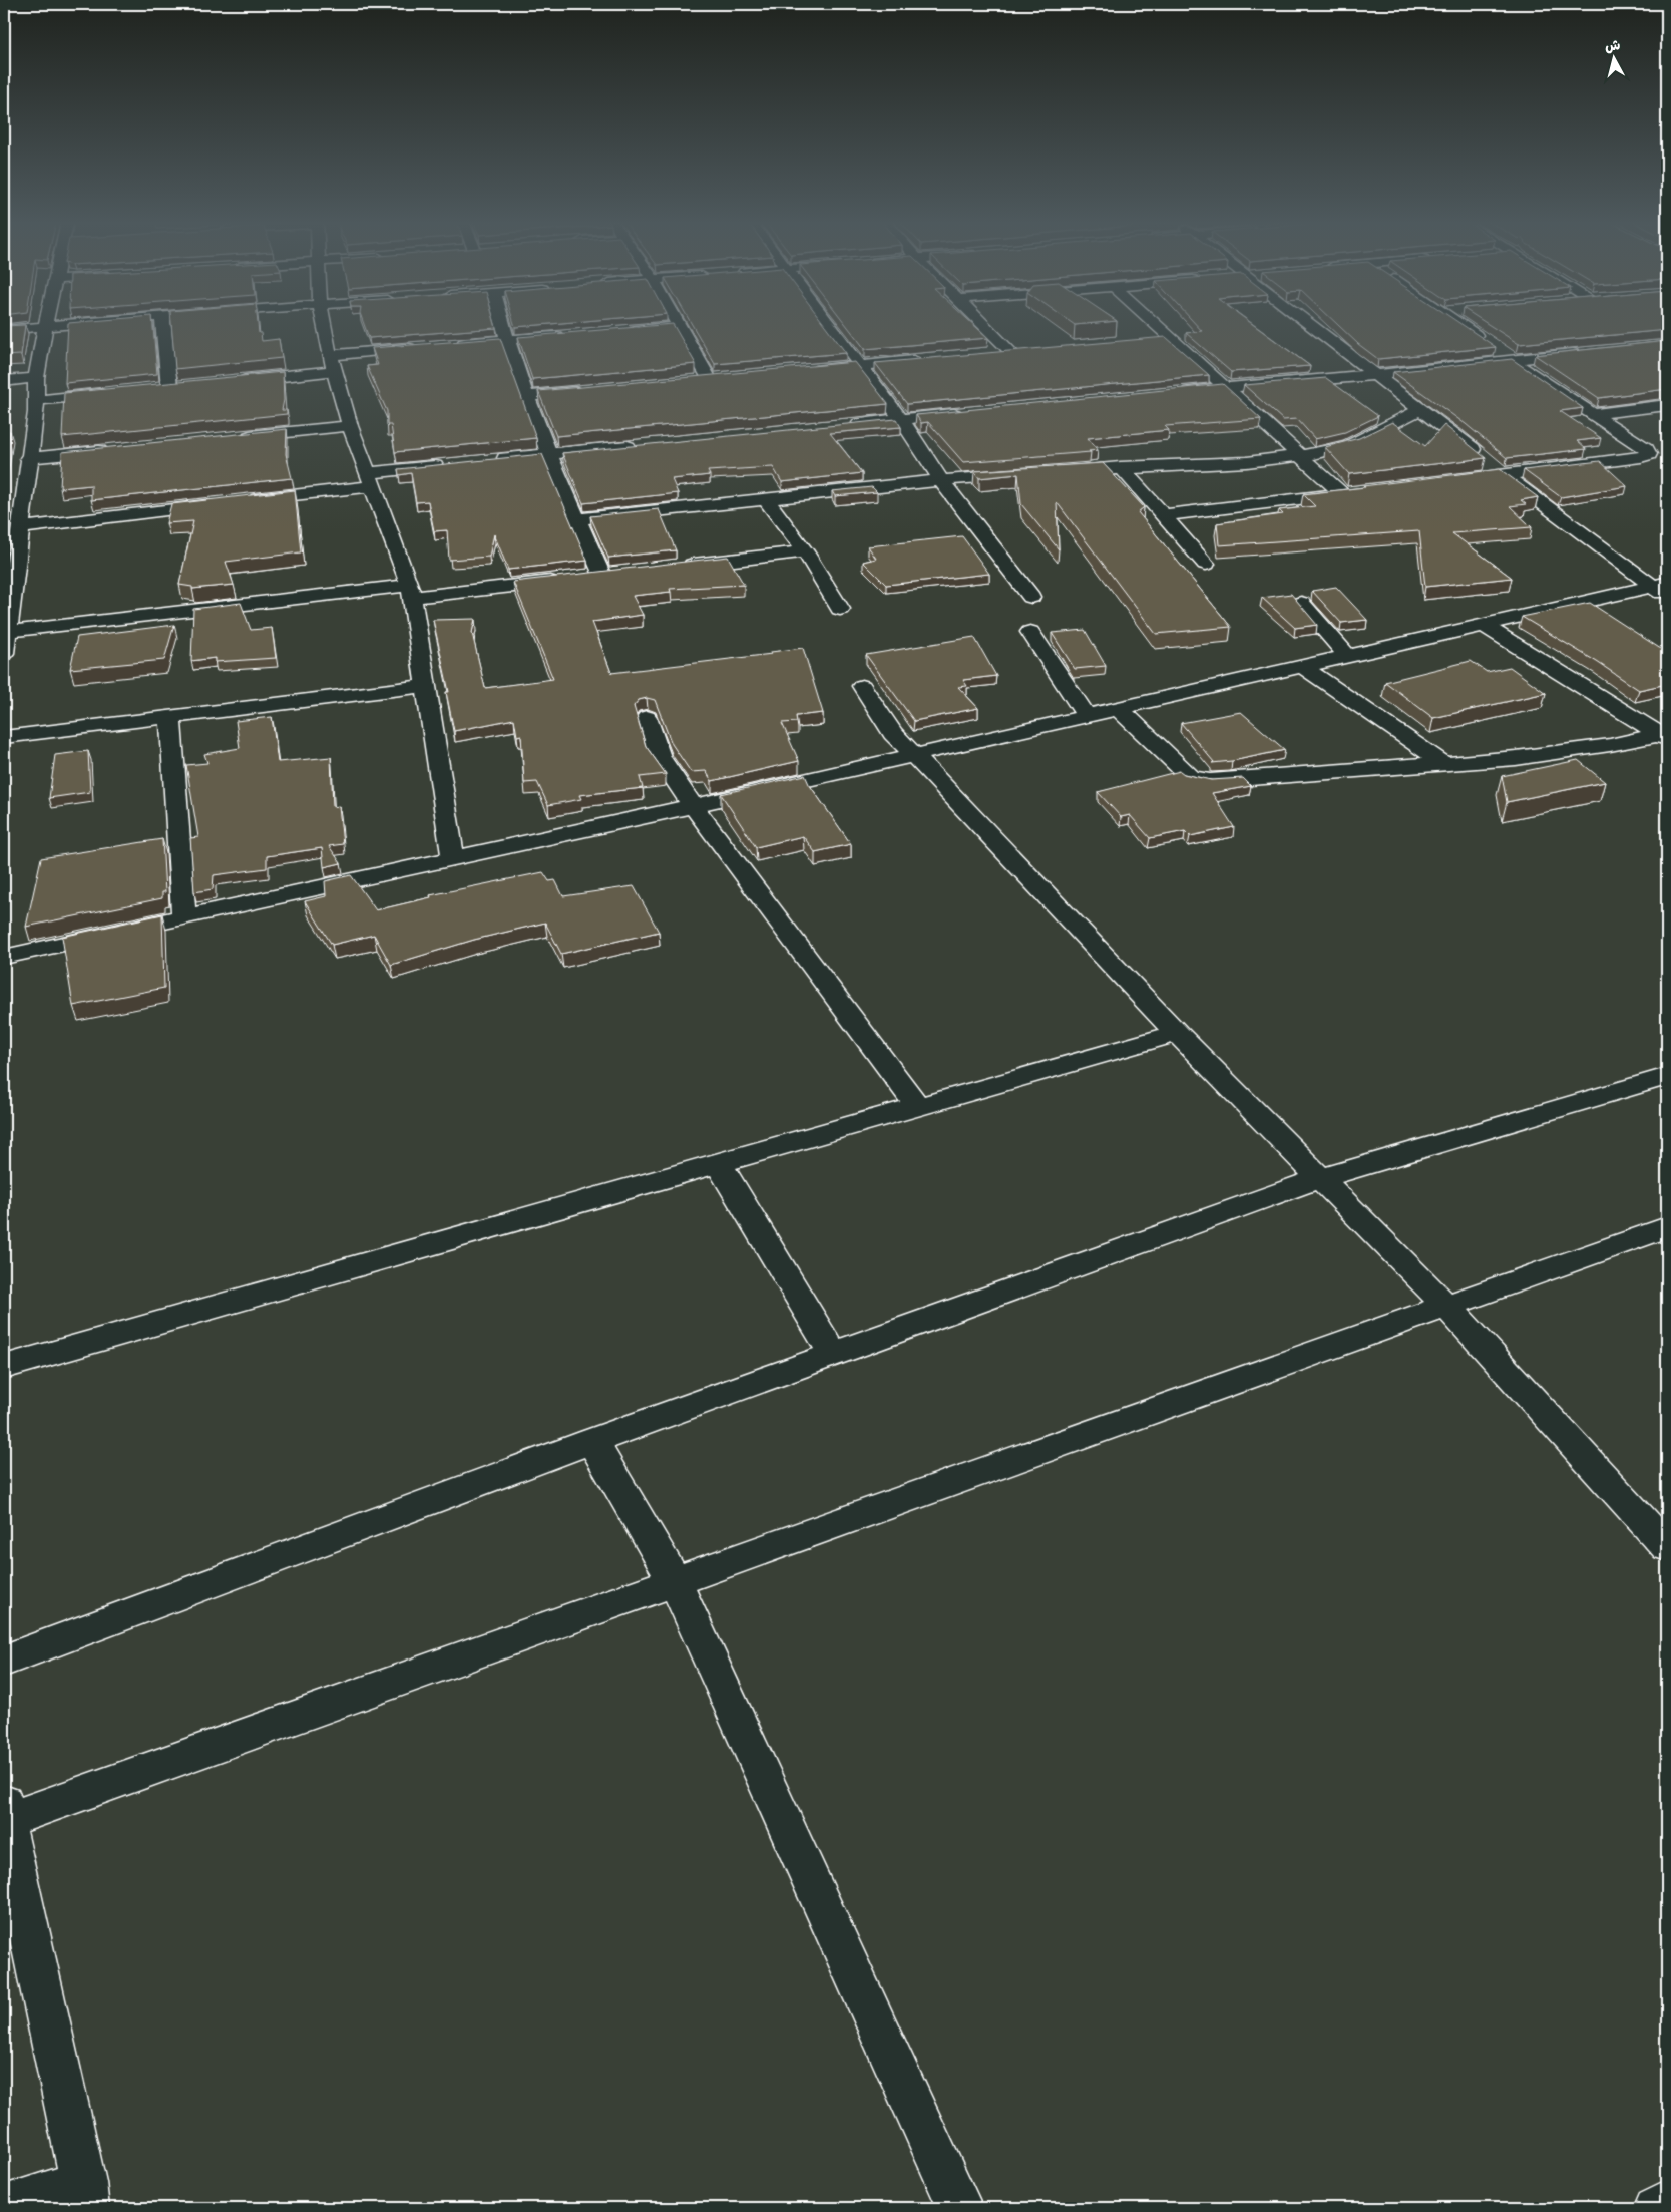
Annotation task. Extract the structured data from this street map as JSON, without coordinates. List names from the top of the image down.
{
  "north": "top"
}
